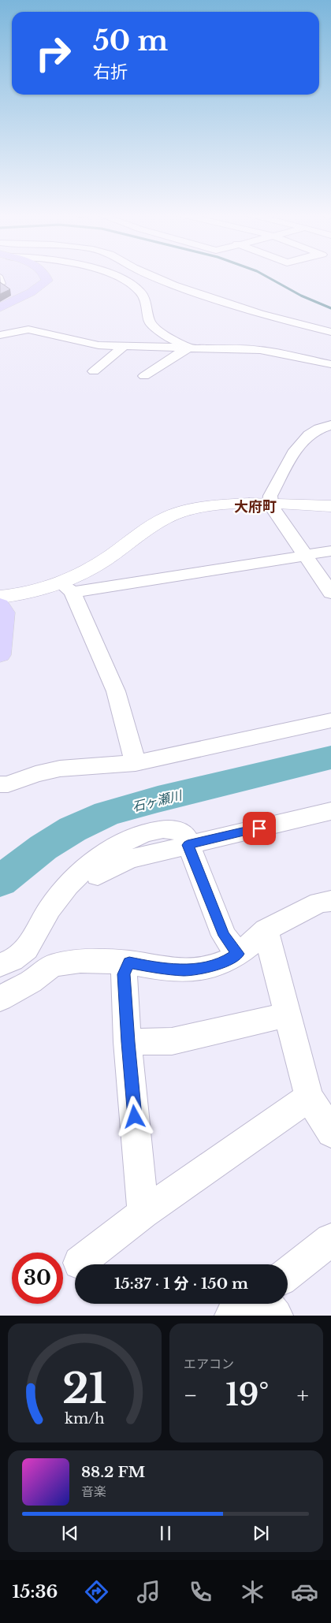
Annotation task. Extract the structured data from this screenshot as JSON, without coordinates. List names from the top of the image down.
{
  "districts": ["大府町"],
  "water": ["石ヶ瀬川"],
  "page": {
    "turn": ["50 m", "右折"],
    "limit": "30",
    "trip": "15:37 · 1 分 · 150 m",
    "tile": "エアコン",
    "heat": ["−", "19°", "+"],
    "song": ["88.2 FM", "音楽"],
    "tabs": "15:36",
    "gauge": ["21", "km/h"]
  }
}
